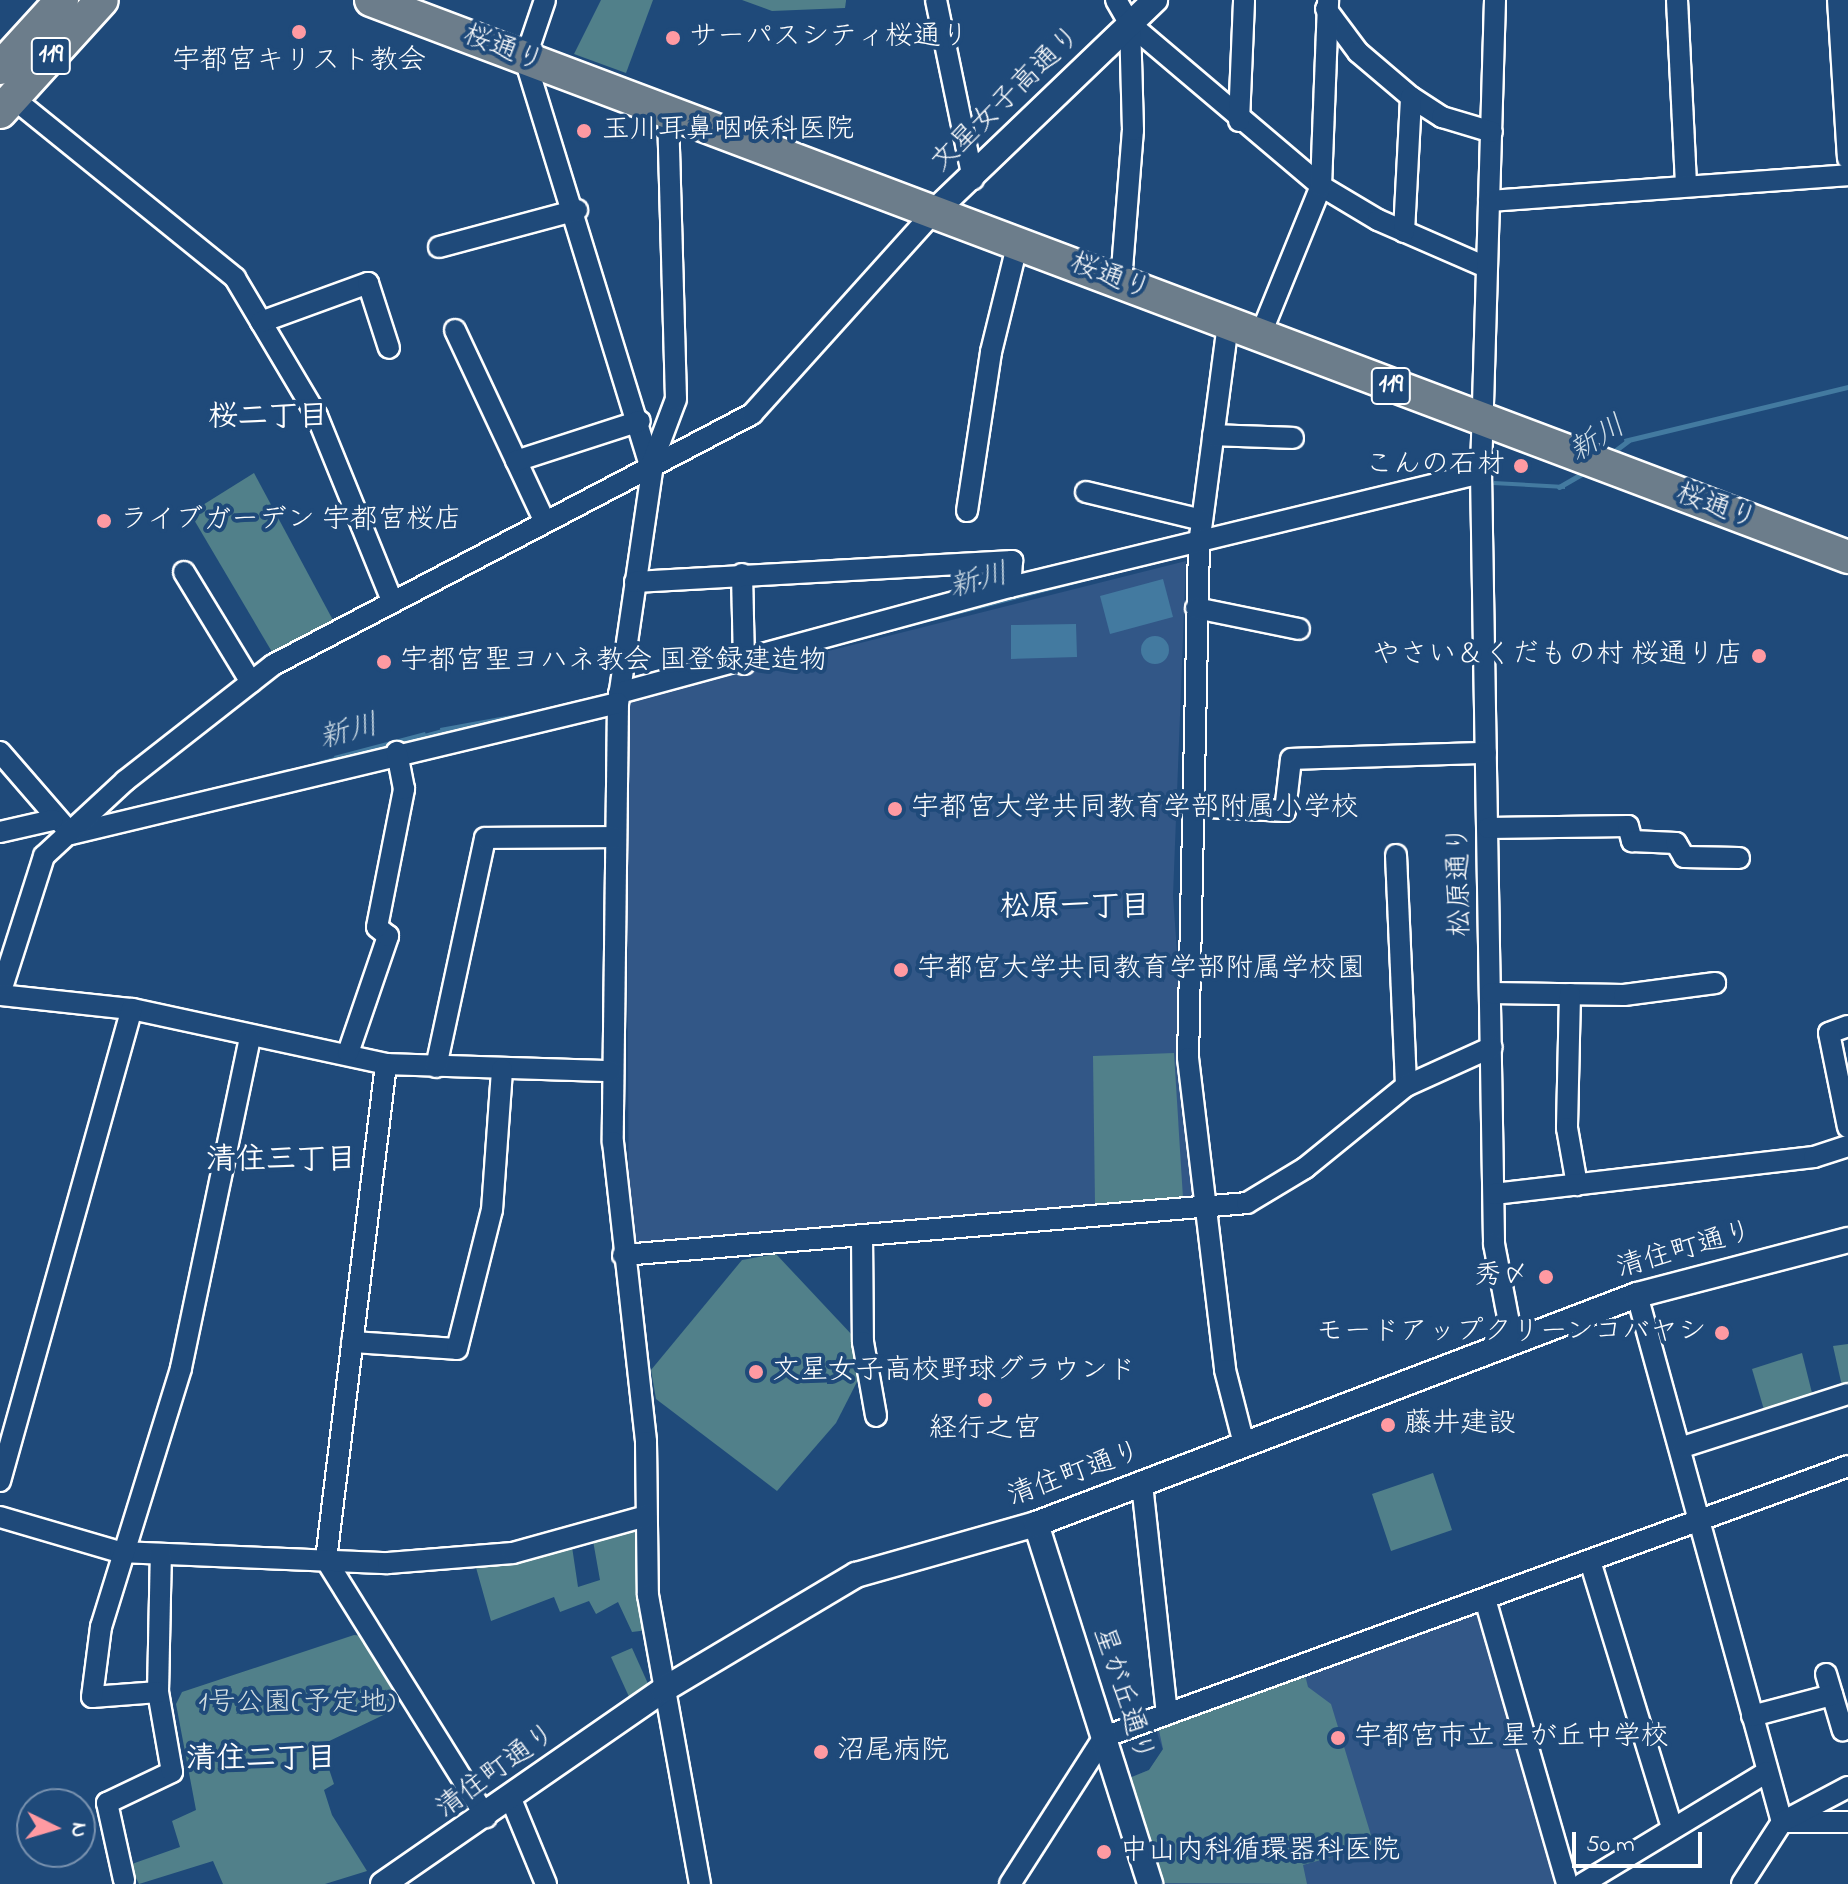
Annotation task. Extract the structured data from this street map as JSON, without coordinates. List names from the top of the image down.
{
  "streets": {
    "highway": ["桜通り", "119"],
    "street": [
      "文星女子高通り",
      "松原通り",
      "清住町通り",
      "星が丘通り"
    ]
  },
  "crossings": [
    ["桜通り", "文星女子高通り"],
    ["桜通り", "松原通り"],
    ["松原通り", "清住町通り"],
    ["清住町通り", "星が丘通り"]
  ],
  "districts": [
    "桜二丁目",
    "松原一丁目",
    "清住三丁目",
    "清住二丁目"
  ],
  "water": ["新川"],
  "parks": ["1号公園(予定地)"],
  "places": [
    "宇都宮キリスト教会",
    "サーパスシティ桜通り",
    "玉川耳鼻咽喉科医院",
    "こんの石材",
    "ライブガーデン 宇都宮桜店",
    "やさい＆くだもの村 桜通り店",
    "宇都宮聖ヨハネ教会 国登録建造物",
    "宇都宮大学共同教育学部附属小学校",
    "宇都宮大学共同教育学部附属学校園",
    "秀〆",
    "モードアップクリーンコバヤシ",
    "文星女子高校野球グラウンド",
    "経行之宮",
    "藤井建設",
    "宇都宮市立 星が丘中学校",
    "沼尾病院",
    "中山内科循環器科医院"
  ],
  "scale_bar": "50 m",
  "north": "right"
}
